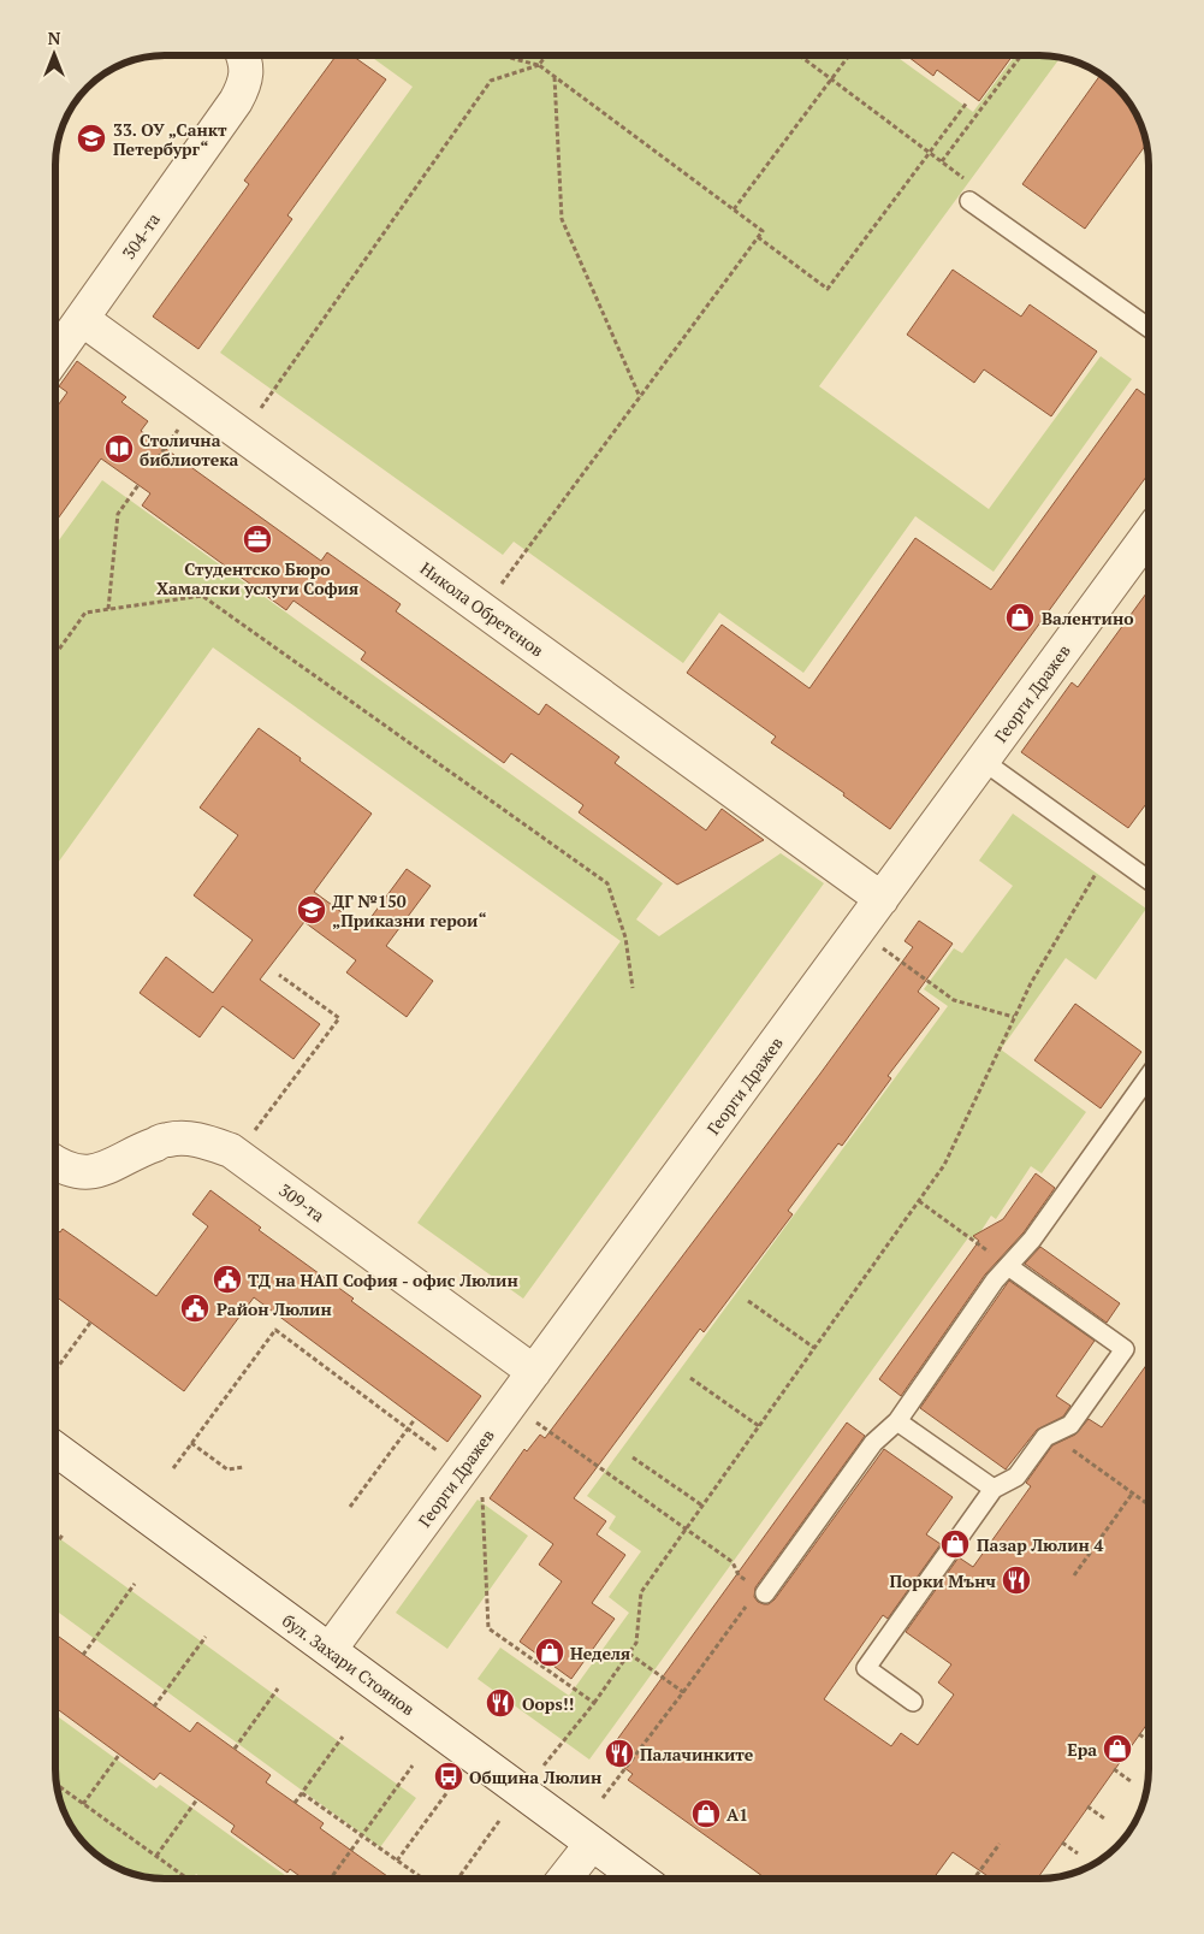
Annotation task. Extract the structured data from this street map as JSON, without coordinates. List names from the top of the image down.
{
  "streets": {
    "street": [
      "304-та",
      "Никола Обретенов",
      "Георги Дражев",
      "309-та",
      "бул. Захари Стоянов"
    ]
  },
  "crossings": [
    ["304-та", "Никола Обретенов"],
    ["Никола Обретенов", "Георги Дражев"],
    ["Георги Дражев", "309-та"],
    ["Георги Дражев", "бул. Захари Стоянов"]
  ],
  "places": {
    "school or university": ["33. ОУ „Санкт Петербург“", "ДГ №150 „Приказни герои“"],
    "library": ["Столична библиотека"],
    "office": ["Студентско Бюро Хамалски услуги София"],
    "shop": [
      "Валентино",
      "Пазар Люлин 4",
      "Неделя",
      "Ера",
      "A1"
    ],
    "public building": ["ТД на НАП София - офис Люлин", "Район Люлин"],
    "restaurant": ["Порки Мънч", "Oops!!", "Палачинките"],
    "bus stop": ["Община Люлин"]
  },
  "north": "top"
}
